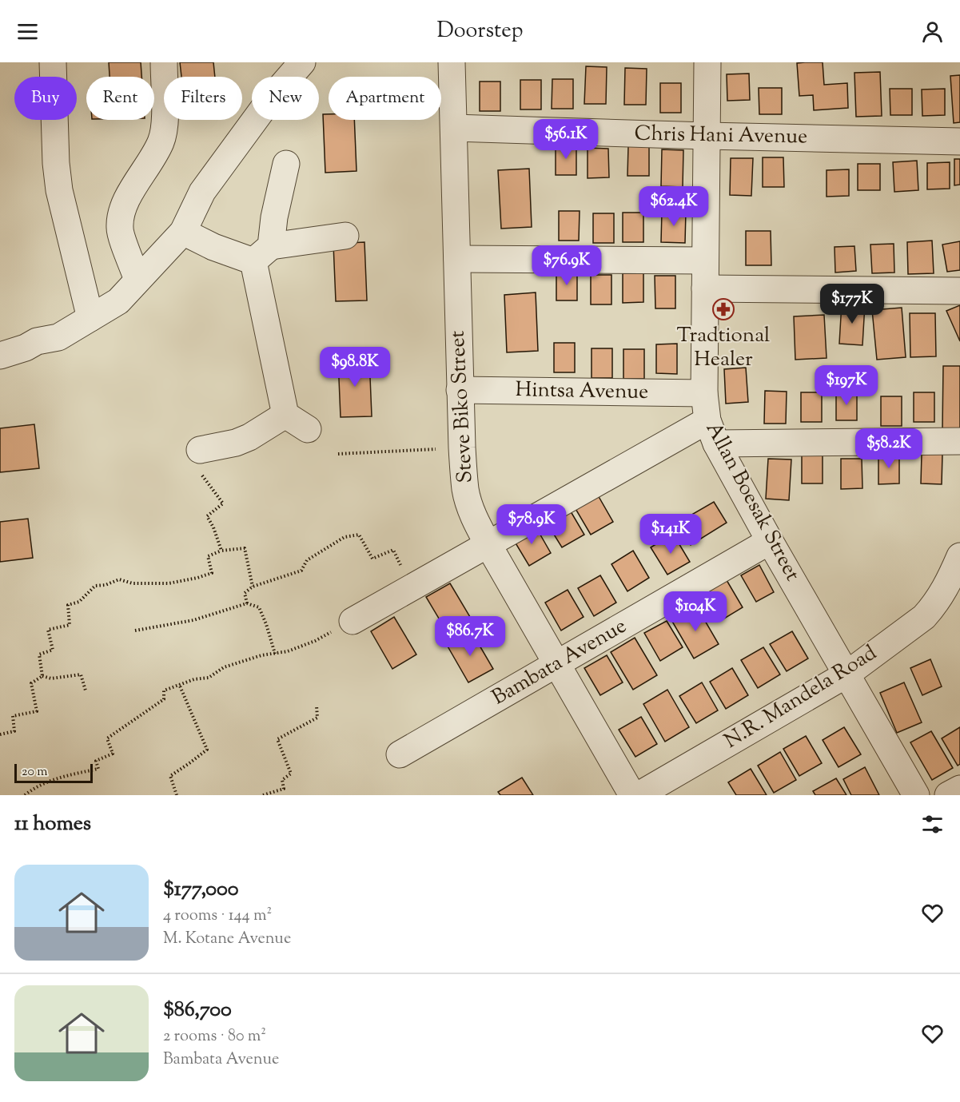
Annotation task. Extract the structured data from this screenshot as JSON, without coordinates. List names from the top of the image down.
{
  "streets": {
    "street": [
      "Chris Hani Avenue",
      "Hintsa Avenue",
      "Steve Biko Street",
      "Allan Boesak Street",
      "Bambata Avenue",
      "N.R. Mandela Road"
    ]
  },
  "crossings": [
    ["Chris Hani Avenue", "Steve Biko Street"],
    ["Chris Hani Avenue", "Allan Boesak Street"],
    ["Hintsa Avenue", "Steve Biko Street"],
    ["Hintsa Avenue", "Allan Boesak Street"],
    ["Steve Biko Street", "Bambata Avenue"],
    ["Allan Boesak Street", "Bambata Avenue"],
    ["Allan Boesak Street", "N.R. Mandela Road"]
  ],
  "places": {
    "pharmacy": ["Tradtional Healer"]
  },
  "scale_bar": "20 m",
  "page": {
    "header": "Doorstep",
    "chip": [
      "Buy",
      "Rent",
      "Filters",
      "New",
      "Apartment"
    ],
    "price": [
      "$56.1K",
      "$62.4K",
      "$76.9K",
      "$177K",
      "$98.8K",
      "$197K",
      "$58.2K",
      "$78.9K",
      "$141K",
      "$104K",
      "$86.7K"
    ],
    "scale": "20 m",
    "heading": "11 homes",
    "list": [
      {
        "name": "$177,000",
        "note": "4 rooms · 144 m² · M. Kotane Avenue"
      },
      {
        "name": "$86,700",
        "note": "2 rooms · 80 m² · Bambata Avenue"
      }
    ]
  }
}
